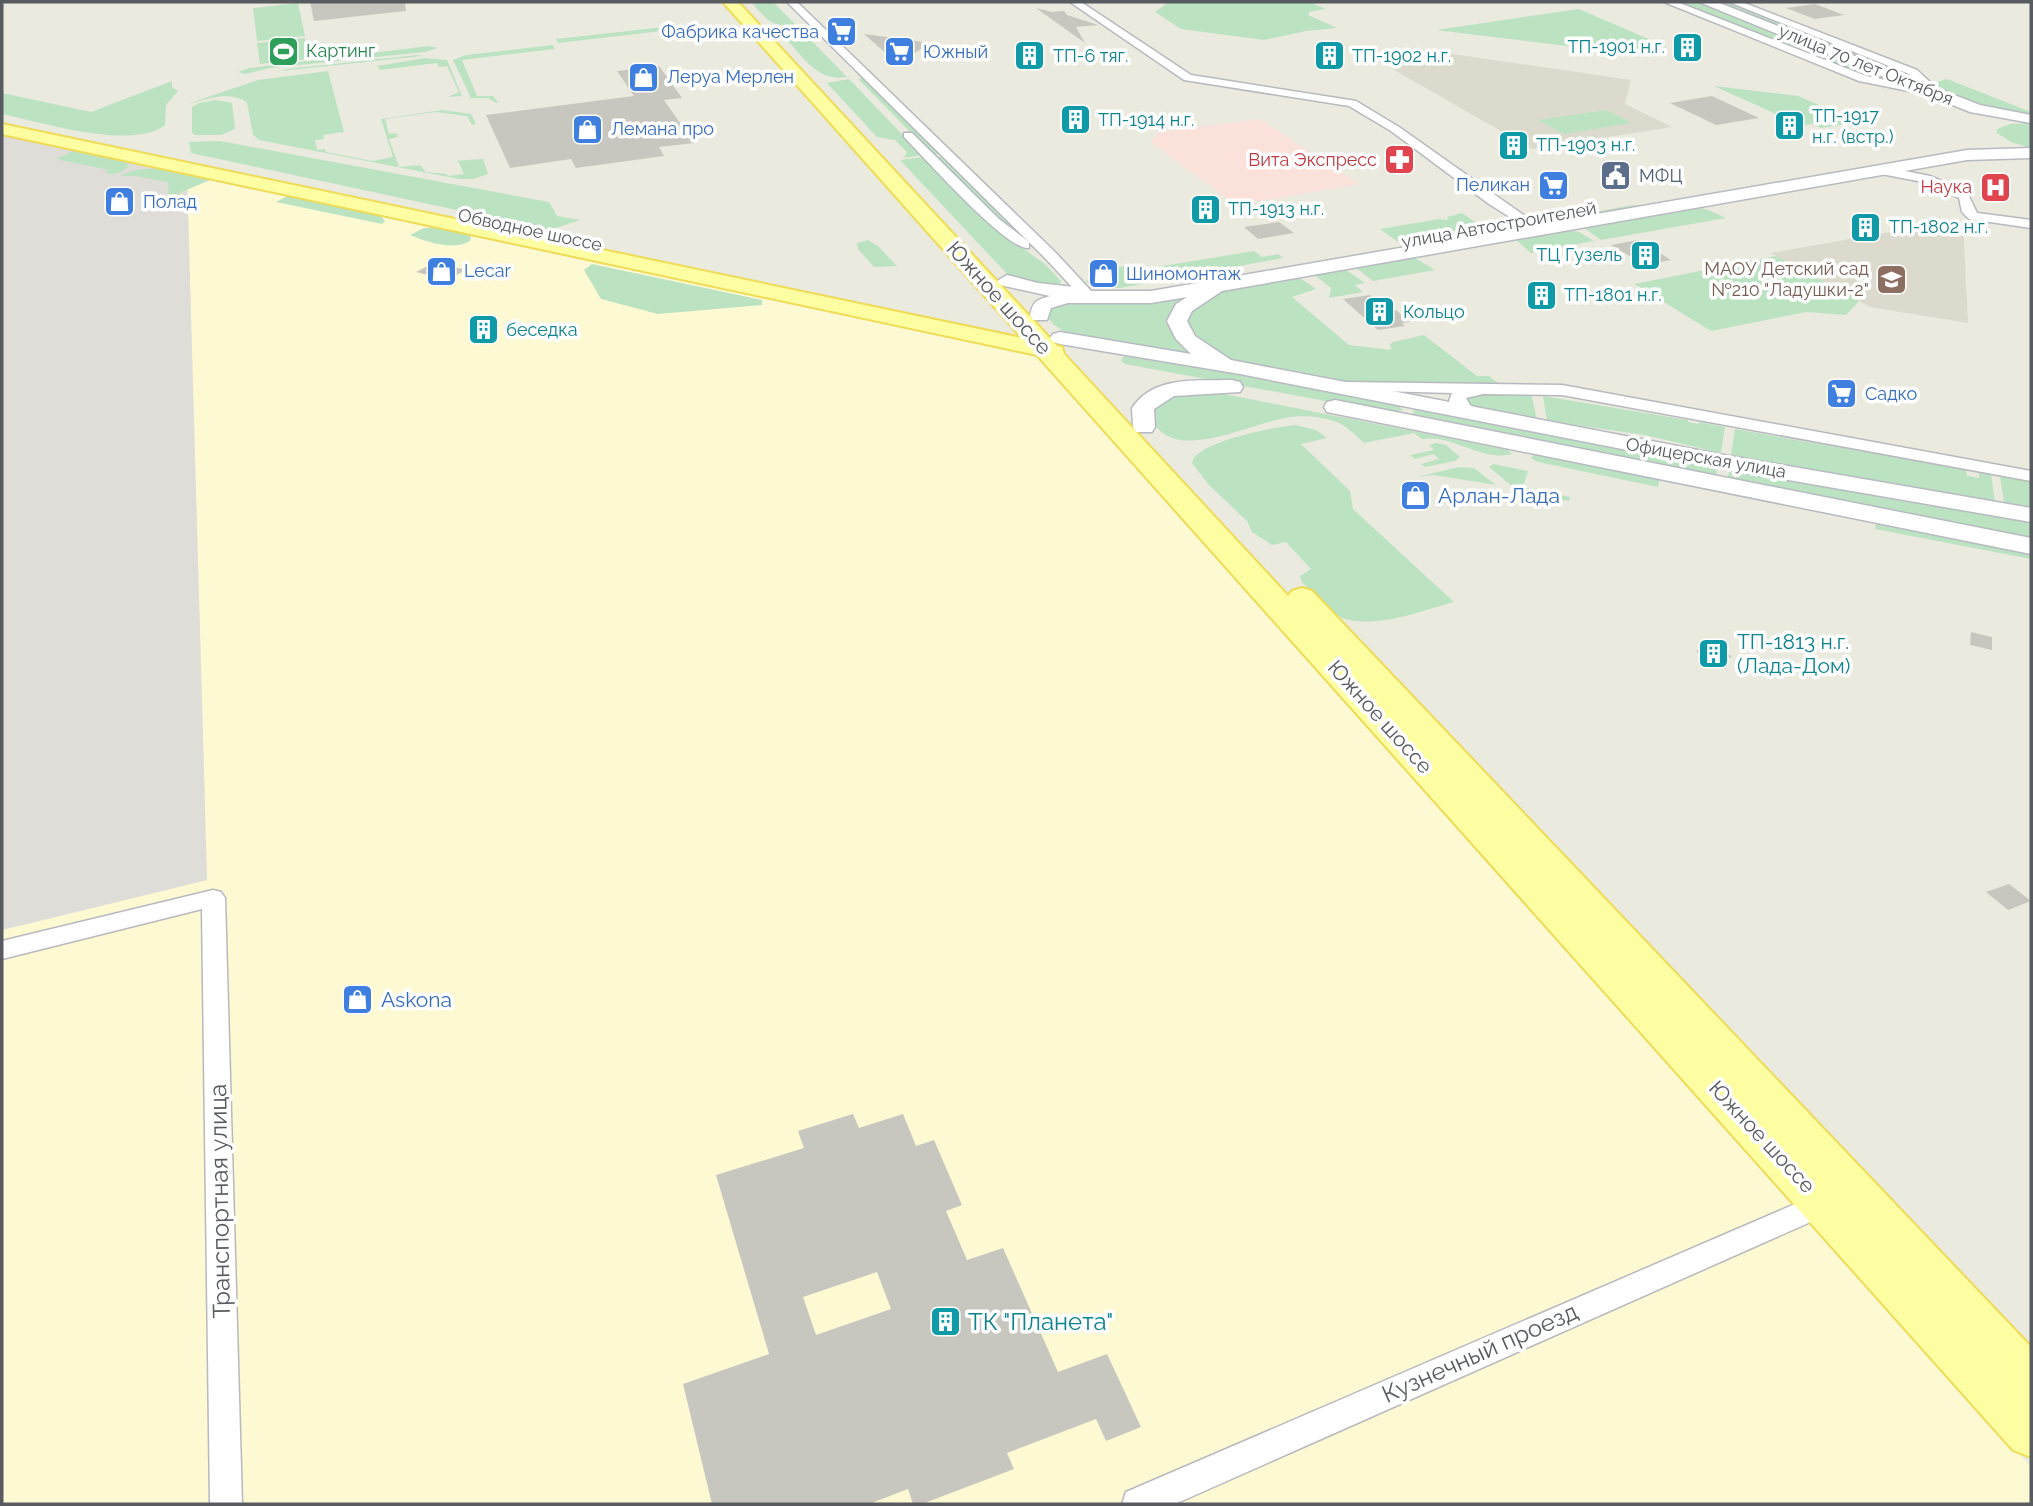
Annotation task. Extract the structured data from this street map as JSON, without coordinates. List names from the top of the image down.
{
  "streets": {
    "main road": [
      "улица 70 лет Октября",
      "улица Автостроителей",
      "Обводное шоссе",
      "Южное шоссе",
      "Офицерская улица"
    ],
    "street": ["Транспортная улица", "Кузнечный проезд"]
  },
  "crossings": [
    ["улица 70 лет Октября", "улица Автостроителей"],
    ["улица Автостроителей", "Обводное шоссе"],
    ["улица Автостроителей", "Южное шоссе"],
    ["улица Автостроителей", "Офицерская улица"],
    ["Обводное шоссе", "Южное шоссе"],
    ["Обводное шоссе", "Офицерская улица"],
    ["Южное шоссе", "Офицерская улица"],
    ["Южное шоссе", "Кузнечный проезд"]
  ],
  "places": {
    "supermarket": [
      "Фабрика качества",
      "Южный",
      "Пеликан",
      "Садко"
    ],
    "building": [
      "ТП-1901 н.г.",
      "ТП-6 тяг.",
      "ТП-1902 н.г.",
      "ТП-1914 н.г.",
      "ТП-1917 н.г. (встр.)",
      "ТП-1903 н.г.",
      "ТП-1913 н.г.",
      "ТП-1802 н.г.",
      "ТЦ Гузель",
      "ТП-1801 н.г.",
      "Кольцо",
      "беседка",
      "ТП-1813 н.г. (Лада-Дом)",
      "ТК \"Планета\""
    ],
    "sports": ["Картинг"],
    "shop": [
      "Леруа Мерлен",
      "Лемана про",
      "Полад",
      "Lecar",
      "Шиномонтаж",
      "Арлан-Лада",
      "Askona"
    ],
    "pharmacy": ["Вита Экспресс"],
    "public building": ["МФЦ"],
    "hospital": ["Наука"],
    "school or university": ["МАОУ Детский сад №210 \"Ладушки-2\""]
  }
}
